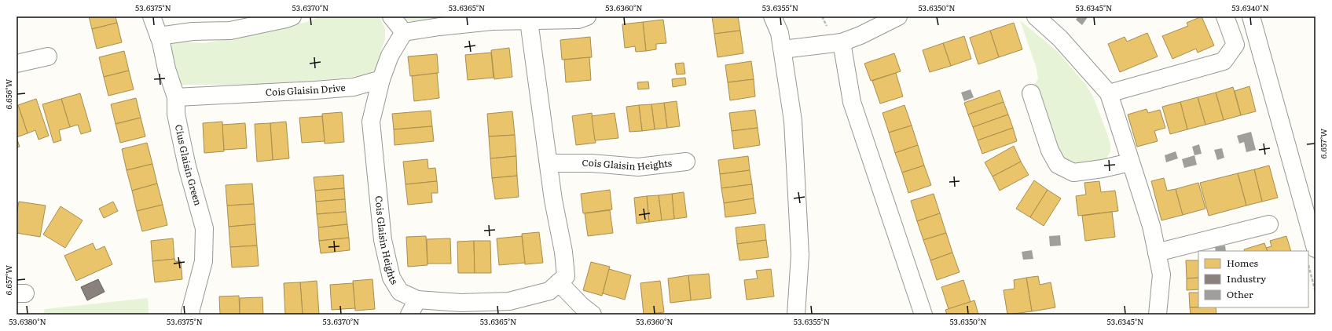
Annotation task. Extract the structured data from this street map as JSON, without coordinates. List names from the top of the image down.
{
  "streets": {
    "street": ["Cois Glaisin Drive", "Cois Glaisin Heights", "Cius Glaisin Green"]
  },
  "crossings": [
    ["Cois Glaisin Drive", "Cois Glaisin Heights"],
    ["Cois Glaisin Drive", "Cius Glaisin Green"]
  ],
  "legend": ["Homes", "Industry", "Other"],
  "coordinates": [
    "53.6375°N",
    "53.6370°N",
    "53.6365°N",
    "53.6360°N",
    "53.6355°N",
    "53.6350°N",
    "53.6345°N",
    "53.6340°N",
    "6.656°W",
    "6.657°W",
    "53.6380°N"
  ]
}
